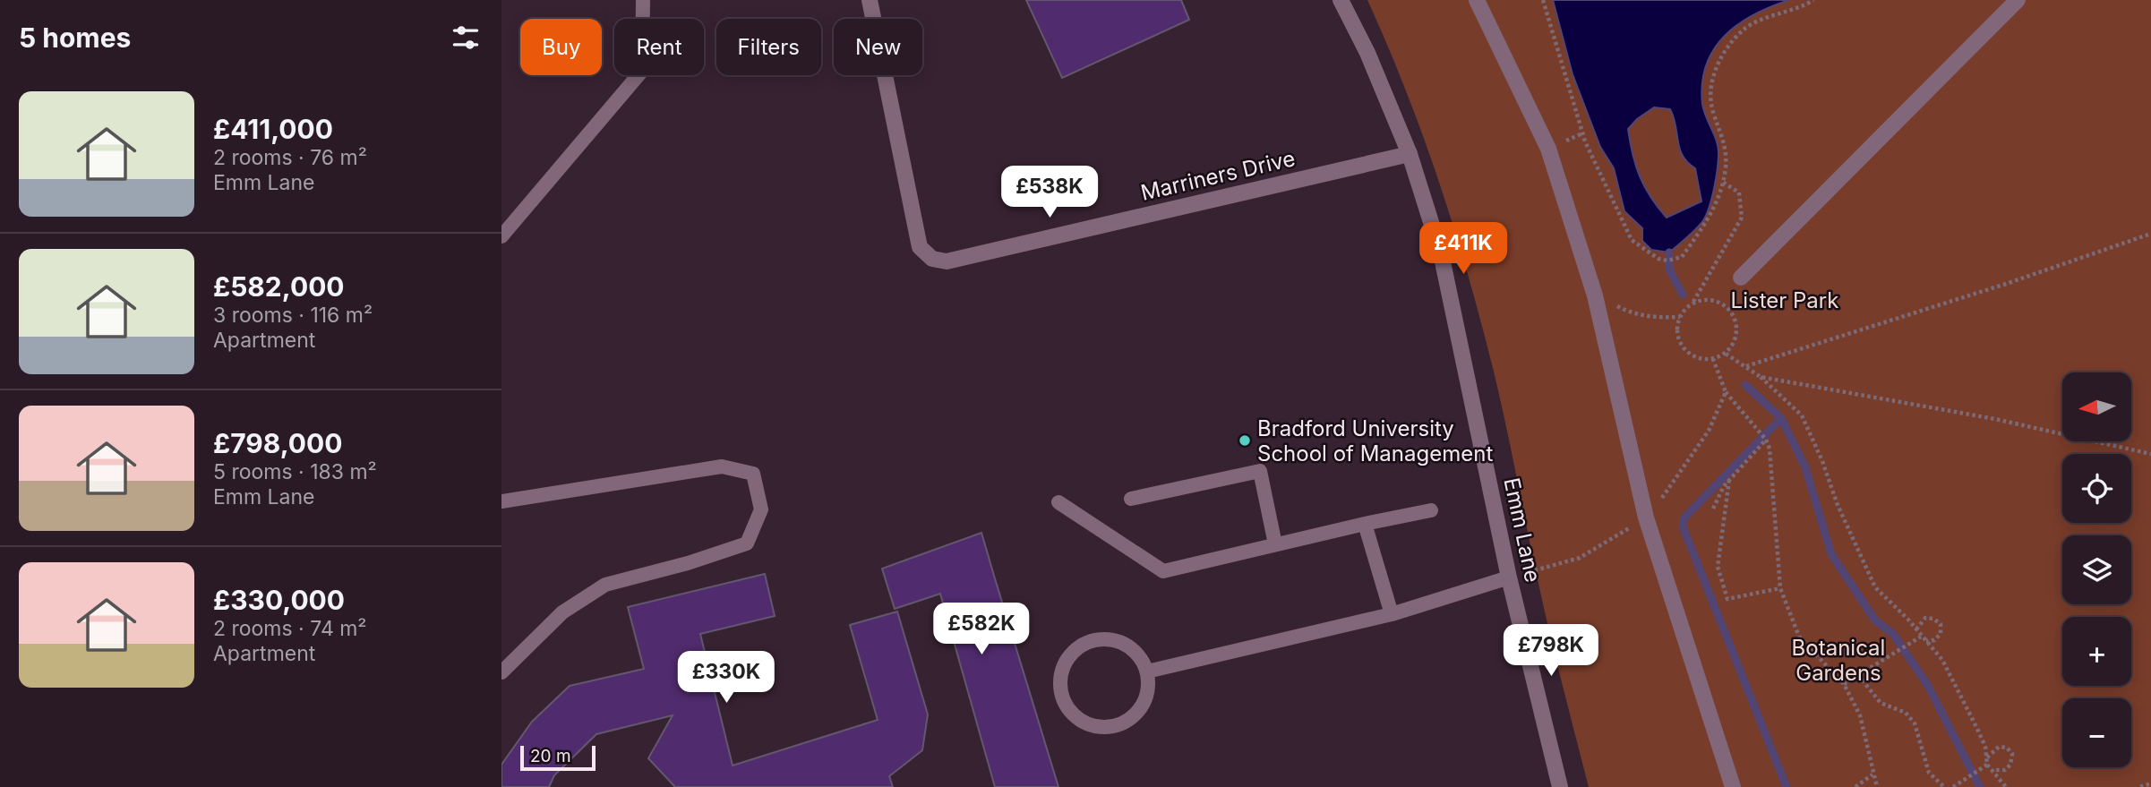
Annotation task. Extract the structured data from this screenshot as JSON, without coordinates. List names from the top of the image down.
{
  "streets": {
    "street": ["Marriners Drive", "Emm Lane"]
  },
  "crossings": [
    ["Marriners Drive", "Emm Lane"]
  ],
  "parks": ["Lister Park", "Botanical Gardens"],
  "places": ["Bradford University School of Management"],
  "scale_bar": "20 m",
  "north": "left",
  "page": {
    "heading": "5 homes",
    "chip": [
      "Buy",
      "Rent",
      "Filters",
      "New"
    ],
    "list": [
      {
        "name": "£411,000",
        "note": "2 rooms · 76 m² · Emm Lane"
      },
      {
        "name": "£582,000",
        "note": "3 rooms · 116 m² · Apartment"
      },
      {
        "name": "£798,000",
        "note": "5 rooms · 183 m² · Emm Lane"
      },
      {
        "name": "£330,000",
        "note": "2 rooms · 74 m² · Apartment"
      }
    ],
    "price": [
      "£538K",
      "£411K",
      "£582K",
      "£798K",
      "£330K"
    ],
    "map_buttons": ["+", "−"],
    "scale": "20 m"
  }
}
